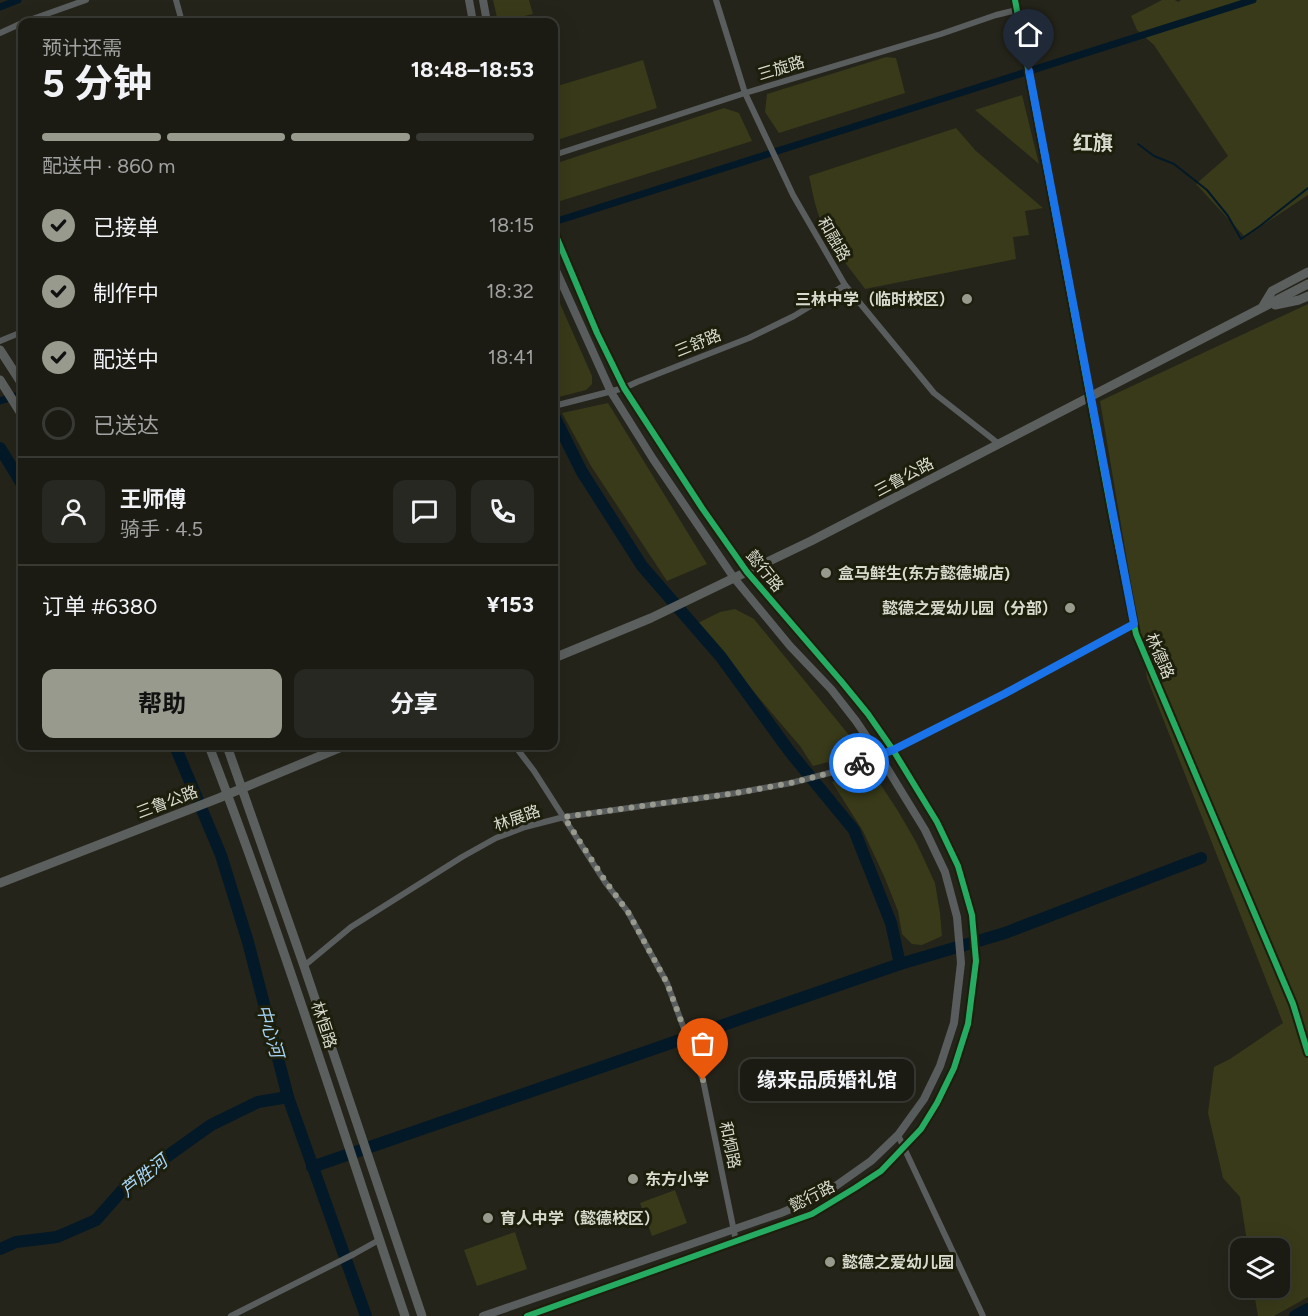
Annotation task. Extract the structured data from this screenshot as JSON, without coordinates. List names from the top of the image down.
{
  "streets": {
    "main road": ["三鲁公路", "林恒路"],
    "street": [
      "三旋路",
      "和融路",
      "三舒路",
      "懿行路",
      "林德路",
      "林展路",
      "和炯路"
    ]
  },
  "crossings": [
    ["三旋路", "和融路"],
    ["三旋路", "林德路"],
    ["和融路", "三舒路"],
    ["和融路", "三鲁公路"],
    ["三舒路", "懿行路"],
    ["三鲁公路", "懿行路"],
    ["三鲁公路", "林德路"],
    ["三鲁公路", "林恒路"],
    ["懿行路", "林展路"],
    ["懿行路", "和炯路"],
    ["林德路", "林展路"],
    ["林展路", "林恒路"],
    ["林展路", "和炯路"]
  ],
  "districts": ["红旗"],
  "water": ["中心河", "芦胜河"],
  "places": [
    "三林中学（临时校区）",
    "盒马鲜生(东方懿德城店)",
    "懿德之爱幼儿园（分部）",
    "缘来品质婚礼馆",
    "东方小学",
    "育人中学（懿德校区）",
    "懿德之爱幼儿园"
  ],
  "page": {
    "heading": ["5 分钟", "预计还需", "18:48–18:53"],
    "panel": [
      "王师傅",
      "骑手 · 4.5",
      "订单 #6380",
      "¥153"
    ],
    "bar": "配送中 · 860 m",
    "list": [
      ["已接单", "18:15"],
      ["制作中", "18:32"],
      ["配送中", "18:41"],
      "已送达"
    ],
    "buttons": ["帮助", "分享"],
    "bubble": "缘来品质婚礼馆"
  }
}
